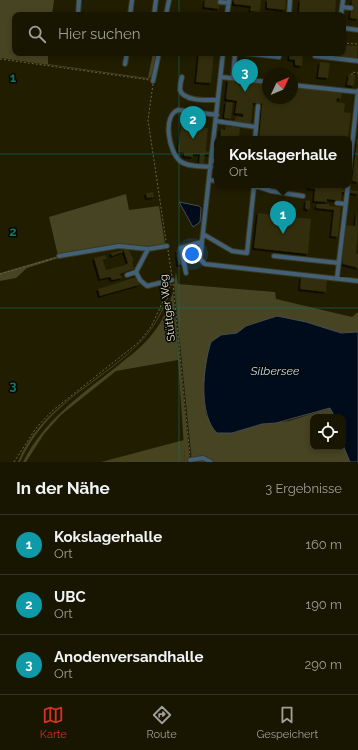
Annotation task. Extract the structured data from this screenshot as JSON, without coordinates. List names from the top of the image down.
{
  "streets": {
    "path": ["Stüttger Weg"]
  },
  "water": ["Silbersee"],
  "north": "top right",
  "page": {
    "search": "Hier suchen",
    "pins": ["3", "2", "1"],
    "popup": ["Kokslagerhalle", "Ort"],
    "heading": ["In der Nähe", "3 Ergebnisse"],
    "list": [
      {
        "mark": "1",
        "name": "Kokslagerhalle",
        "note": "Ort",
        "value": "160 m"
      },
      {
        "mark": "2",
        "name": "UBC",
        "note": "Ort",
        "value": "190 m"
      },
      {
        "mark": "3",
        "name": "Anodenversandhalle",
        "note": "Ort",
        "value": "290 m"
      }
    ],
    "nav": ["Karte", "Route", "Gespeichert"]
  },
  "grid": {
    "rows": ["1", "2", "3"]
  }
}
